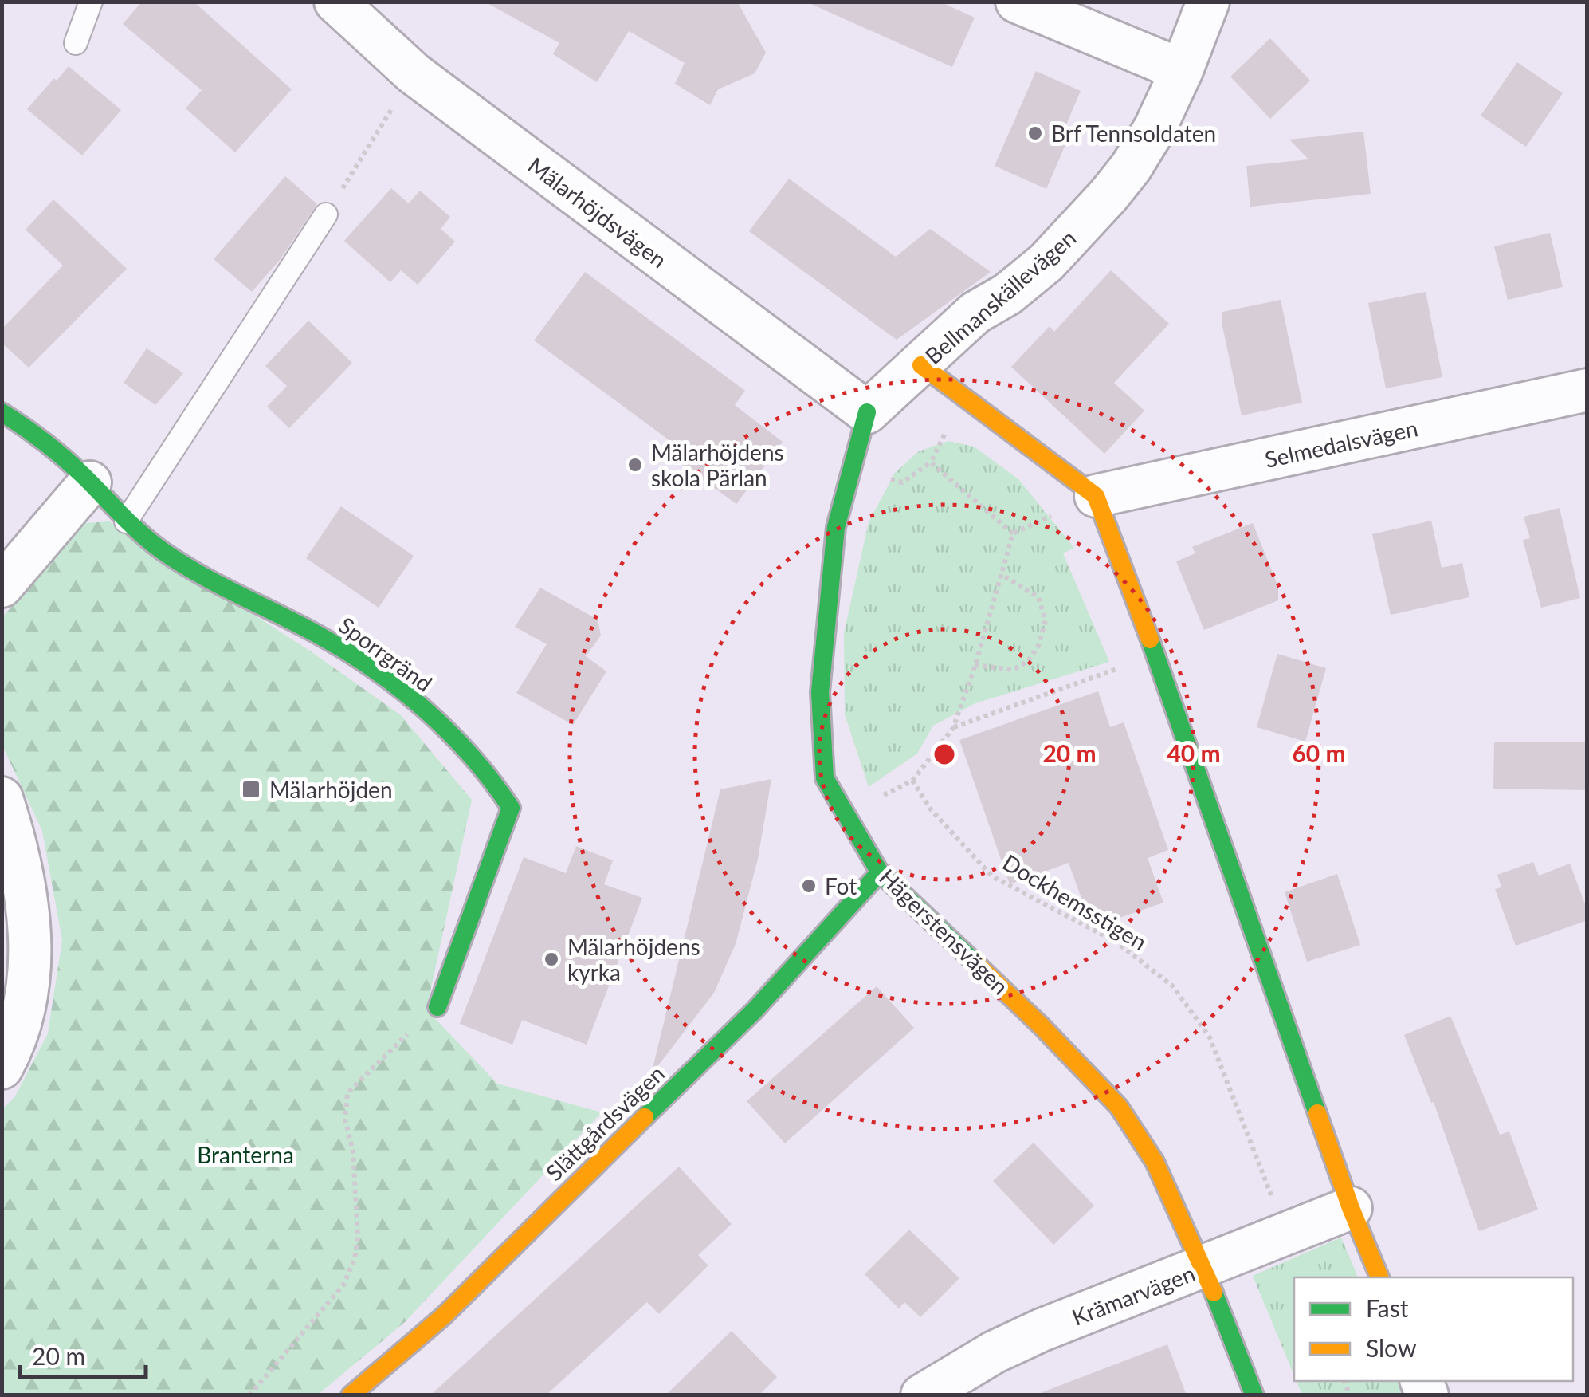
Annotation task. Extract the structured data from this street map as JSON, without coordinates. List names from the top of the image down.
{
  "streets": {
    "street": [
      "Mälarhöjdsvägen",
      "Bellmanskällevägen",
      "Selmedalsvägen",
      "Sporrgränd",
      "Hägerstensvägen",
      "Slättgårdsvägen",
      "Krämarvägen"
    ],
    "path": ["Dockhemsstigen"]
  },
  "crossings": [
    ["Mälarhöjdsvägen", "Bellmanskällevägen"],
    ["Mälarhöjdsvägen", "Hägerstensvägen"],
    ["Bellmanskällevägen", "Hägerstensvägen"],
    ["Dockhemsstigen", "Krämarvägen"],
    ["Hägerstensvägen", "Slättgårdsvägen"],
    ["Hägerstensvägen", "Krämarvägen"]
  ],
  "parks": ["Branterna"],
  "places": {
    "other": [
      "Brf Tennsoldaten",
      "Mälarhöjdens skola Pärlan",
      "Fot",
      "Mälarhöjdens kyrka"
    ],
    "transit": ["Mälarhöjden"]
  },
  "legend": ["Fast", "Slow"],
  "scale_bar": "20 m",
  "rings": ["20 m", "40 m", "60 m"]
}
